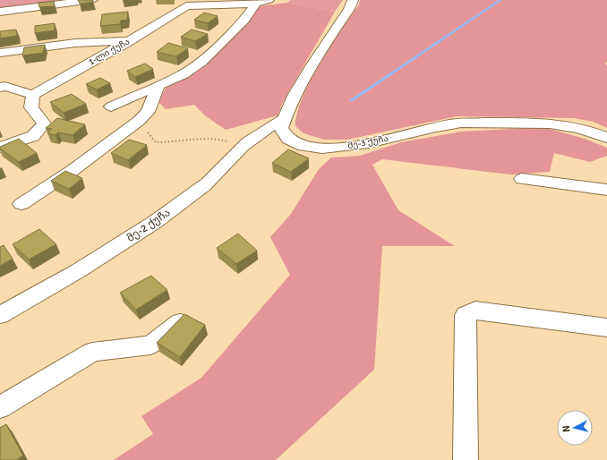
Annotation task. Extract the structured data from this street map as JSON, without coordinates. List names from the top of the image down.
{
  "streets": {
    "street": ["1-ლი ქუჩა", "მე-3 ქუჩა", "მე-2 ქუჩა"]
  },
  "crossings": [
    ["მე-3 ქუჩა", "მე-2 ქუჩა"]
  ],
  "north": "left"
}
